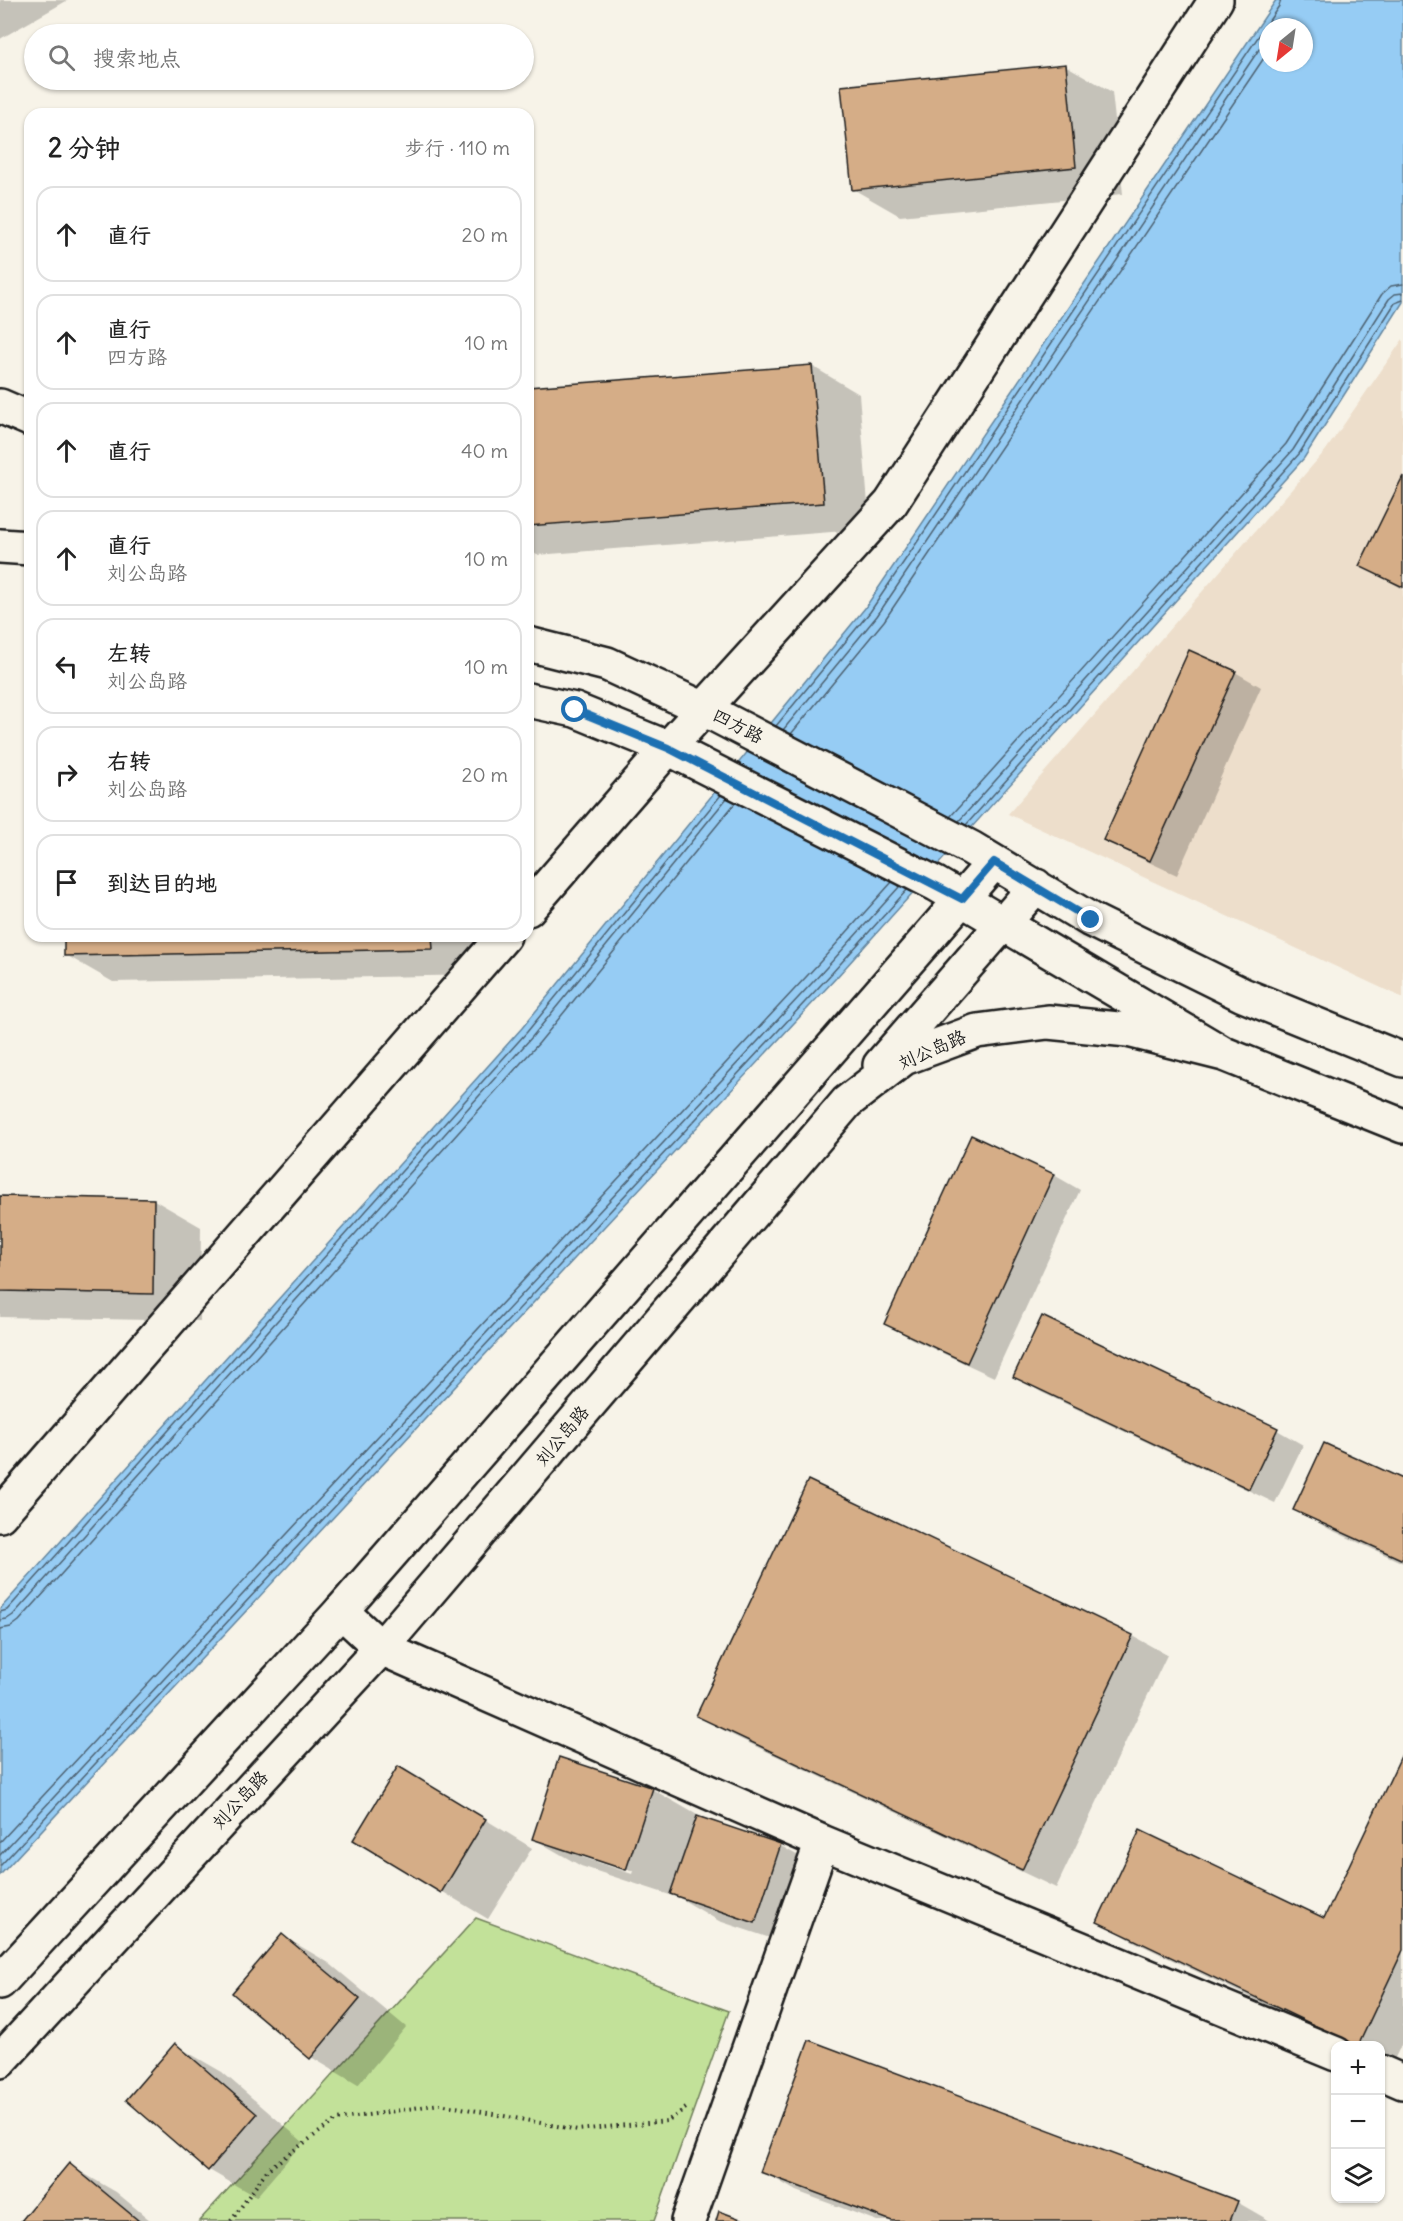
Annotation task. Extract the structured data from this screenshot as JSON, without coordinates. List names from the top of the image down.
{
  "streets": {
    "main road": ["四方路", "刘公岛路"]
  },
  "north": "bottom left",
  "page": {
    "search": "搜索地点",
    "heading": ["2 分钟", "步行 · 110 m"],
    "list": [
      ["直行", "20 m"],
      ["直行", "四方路", "10 m"],
      ["直行", "40 m"],
      ["直行", "刘公岛路", "10 m"],
      ["左转", "刘公岛路", "10 m"],
      ["右转", "刘公岛路", "20 m"],
      "到达目的地"
    ],
    "map_buttons": ["+", "−"]
  }
}
